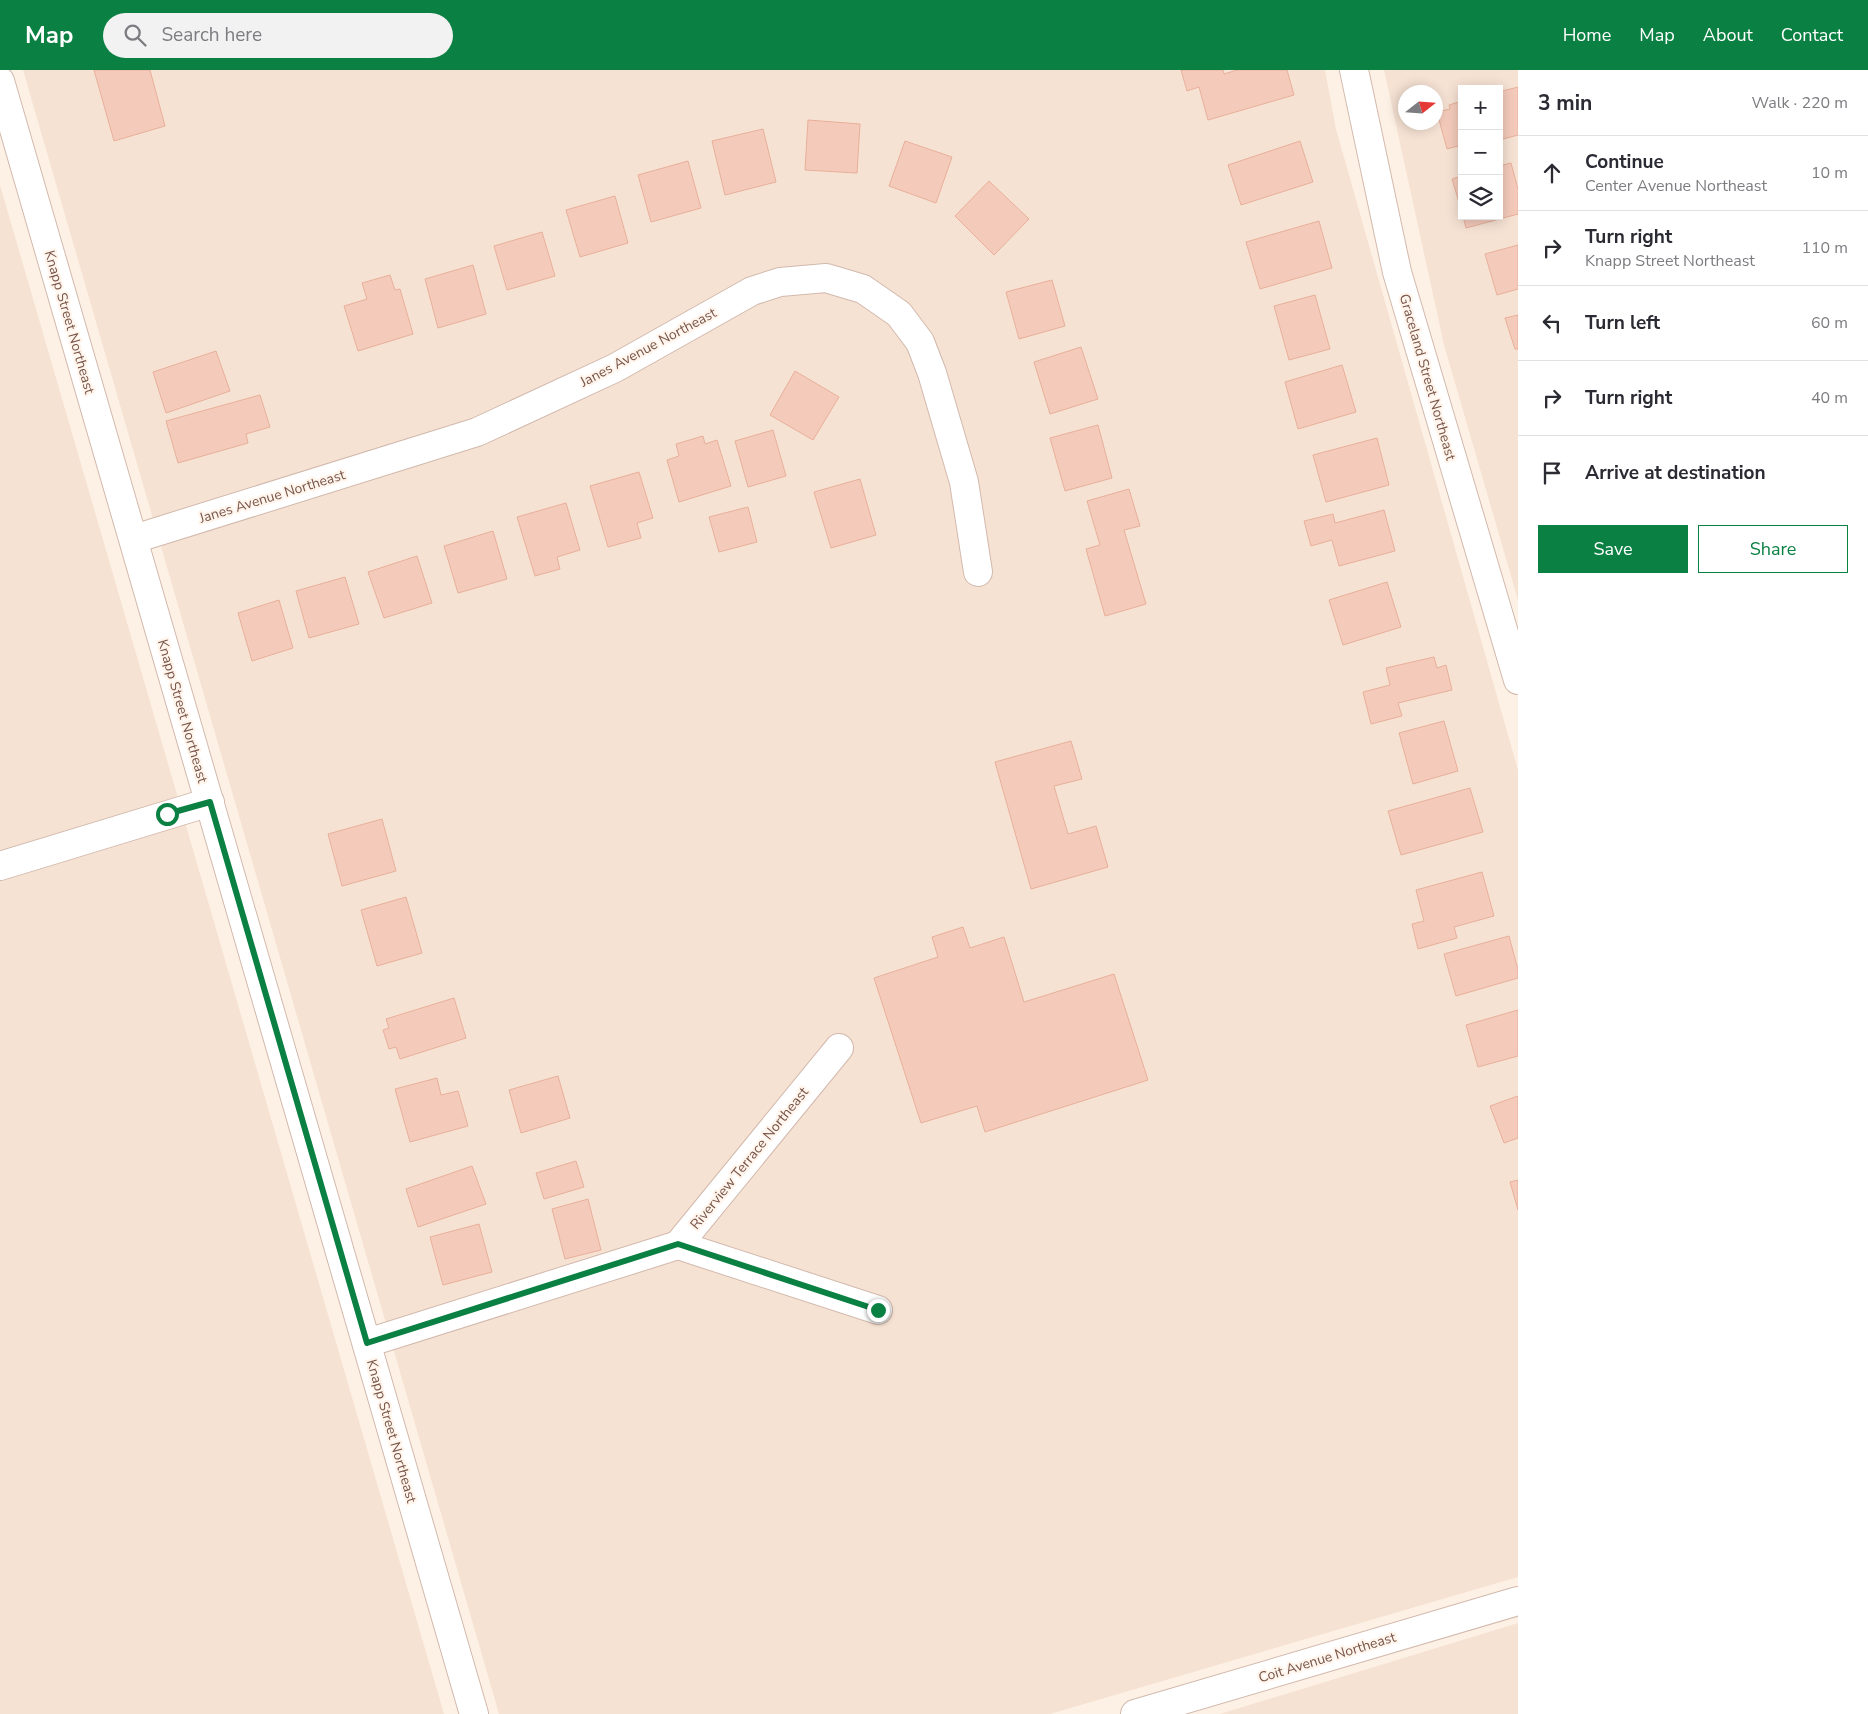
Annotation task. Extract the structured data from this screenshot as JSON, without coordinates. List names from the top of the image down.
{
  "streets": {
    "street": [
      "Knapp Street Northeast",
      "Janes Avenue Northeast",
      "Graceland Street Northeast",
      "Riverview Terrace Northeast",
      "Coit Avenue Northeast"
    ]
  },
  "crossings": [
    ["Knapp Street Northeast", "Janes Avenue Northeast"]
  ],
  "north": "right",
  "page": {
    "header": "Map",
    "search": "Search here",
    "nav": [
      "Home",
      "Map",
      "About",
      "Contact"
    ],
    "heading": ["3 min", "Walk · 220 m"],
    "map_buttons": ["+", "−"],
    "list": [
      ["Continue", "Center Avenue Northeast", "10 m"],
      ["Turn right", "Knapp Street Northeast", "110 m"],
      ["Turn left", "60 m"],
      ["Turn right", "40 m"],
      "Arrive at destination"
    ],
    "buttons": ["Save", "Share"]
  }
}
